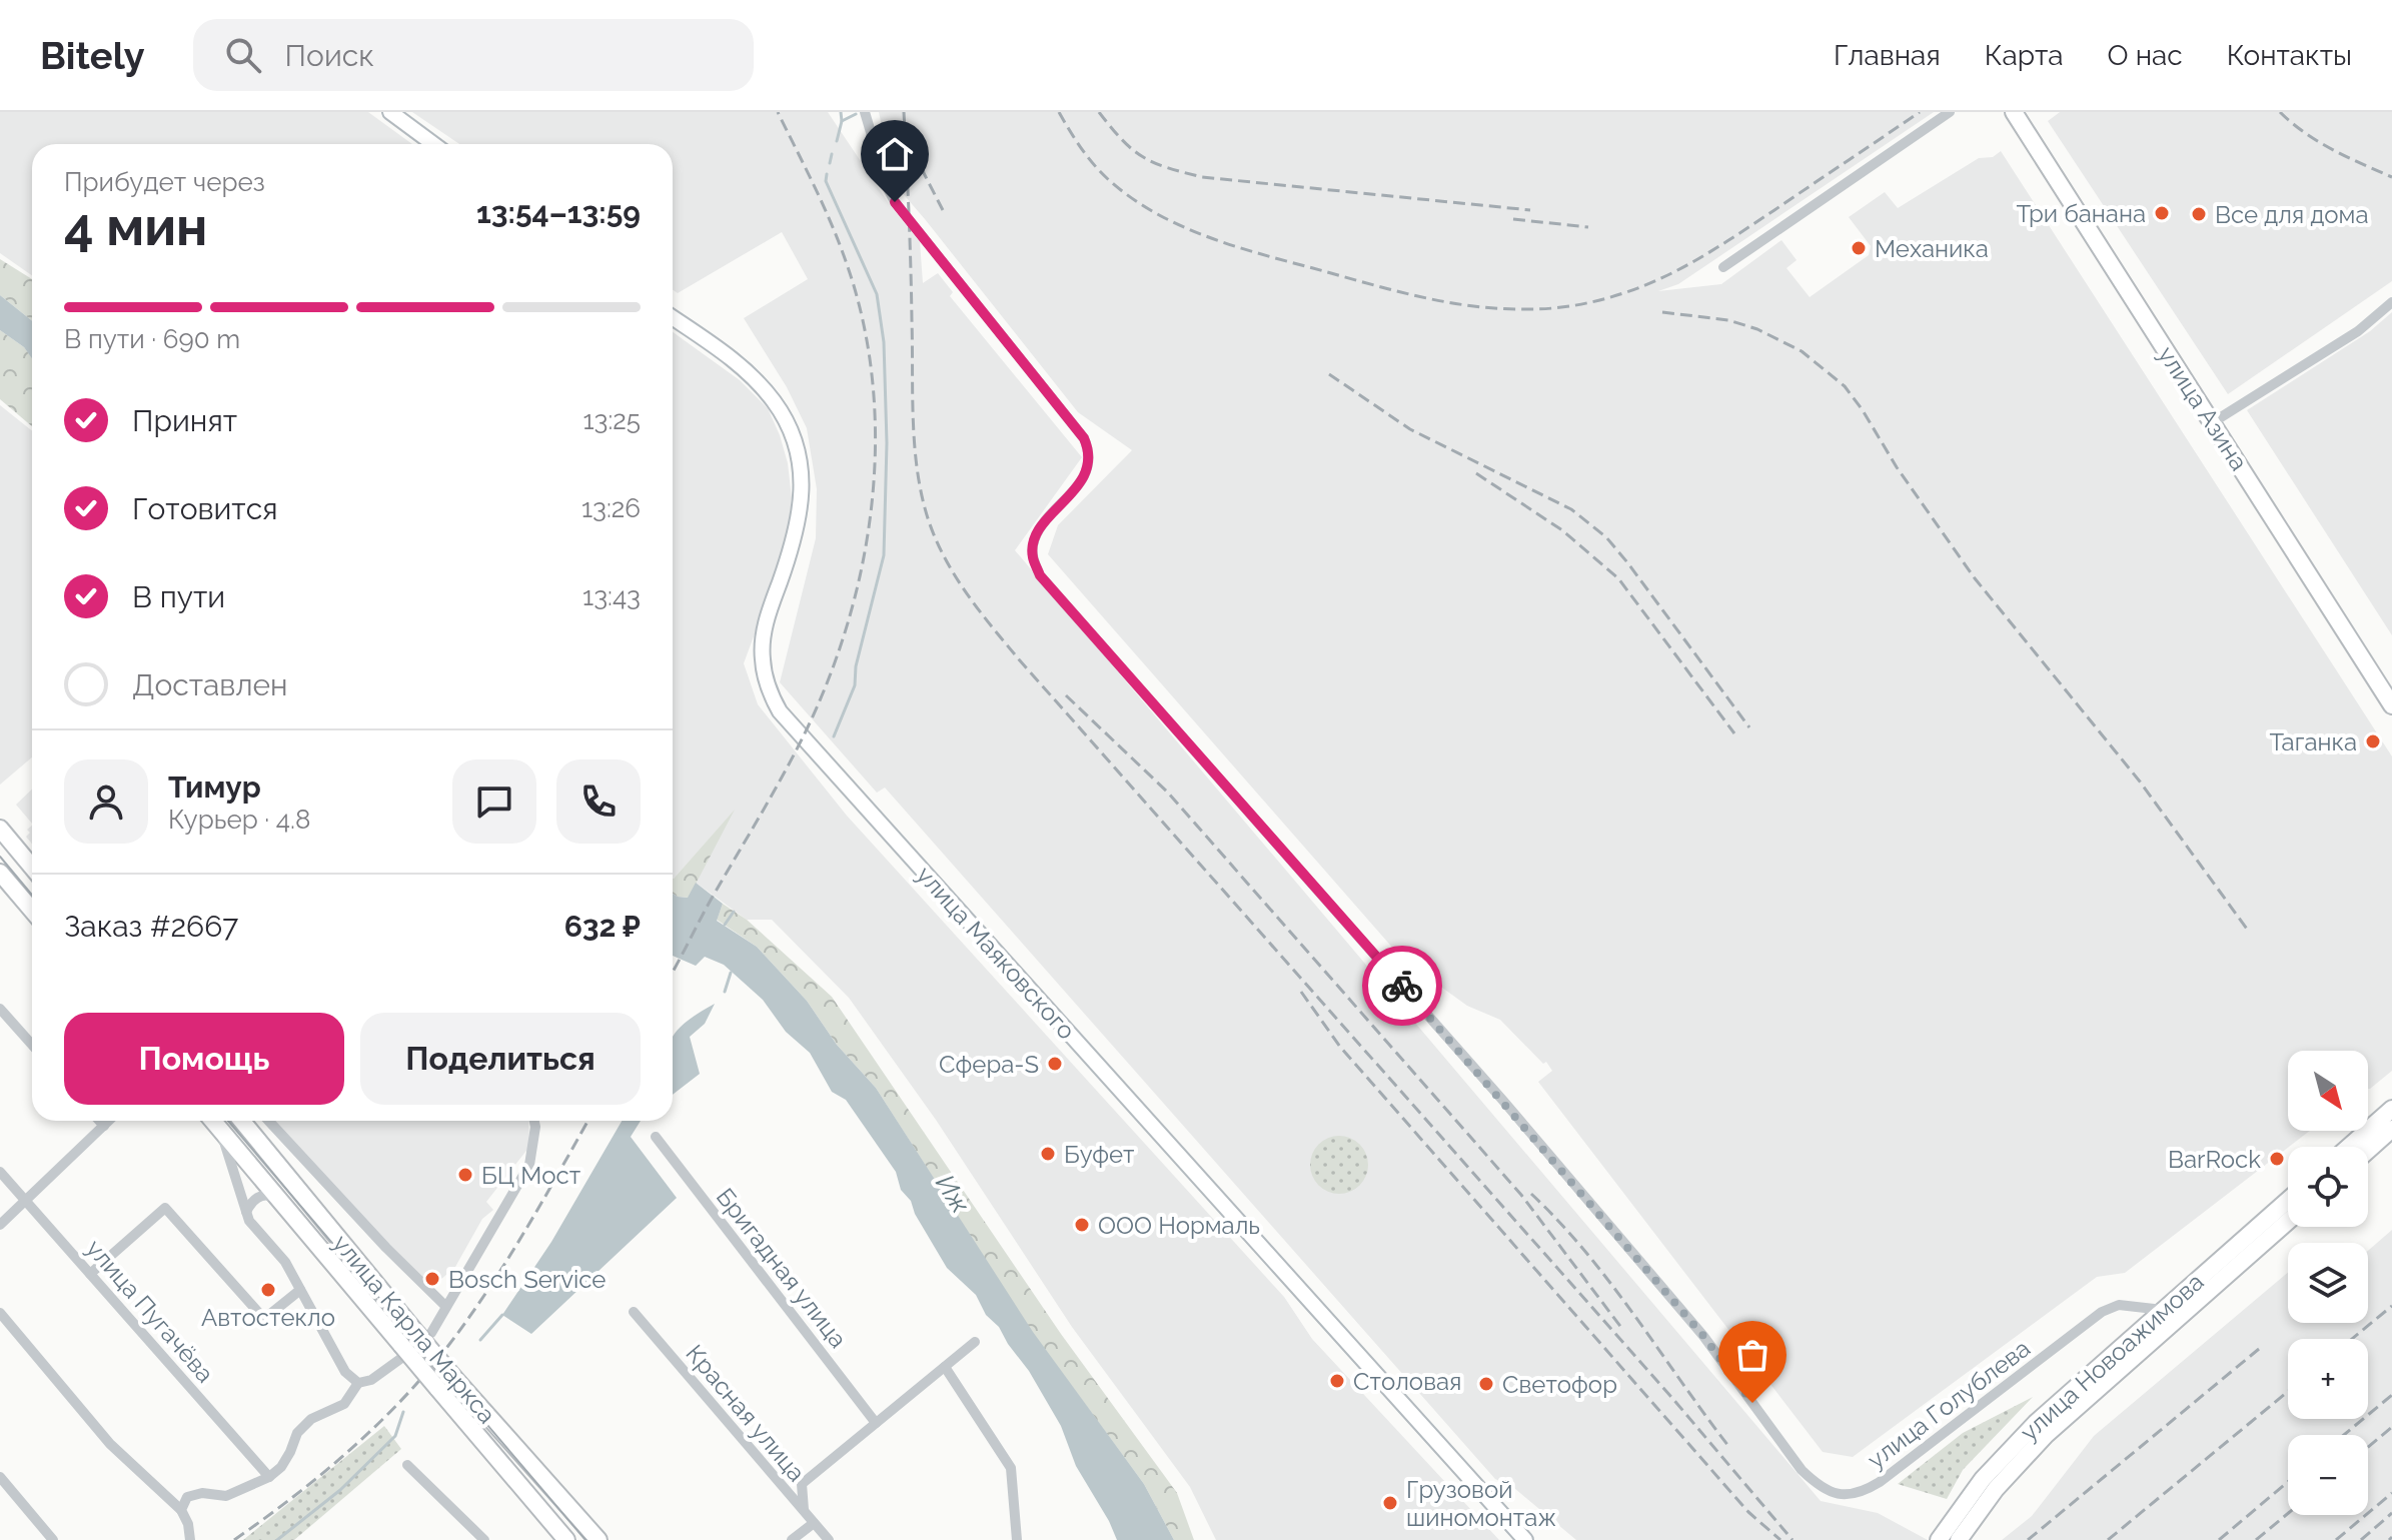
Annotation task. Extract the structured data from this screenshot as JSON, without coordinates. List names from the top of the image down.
{
  "streets": {
    "main road": [
      "улица Азина",
      "улица Маяковского",
      "улица Карла Маркса",
      "улица Новоажимова"
    ],
    "street": [
      "Бригадная улица",
      "улица Пугачёва",
      "улица Голублева",
      "Красная улица"
    ]
  },
  "crossings": [
    ["улица Новоажимова", "улица Голублева"]
  ],
  "water": ["Иж"],
  "places": [
    "Три банана",
    "Все для дома",
    "Механика",
    "Таганка",
    "Сфера-S",
    "Буфет",
    "BarRock",
    "БЦ Мост",
    "ООО Нормаль",
    "Bosch Service",
    "Автостекло",
    "Столовая",
    "Светофор",
    "Грузовой шиномонтаж"
  ],
  "north": "bottom right",
  "page": {
    "header": "Bitely",
    "search": "Поиск",
    "nav": [
      "Главная",
      "Карта",
      "О нас",
      "Контакты"
    ],
    "heading": ["4 мин", "Прибудет через", "13:54–13:59"],
    "panel": [
      "Тимур",
      "Курьер · 4.8",
      "Заказ #2667",
      "632 ₽"
    ],
    "bar": "В пути · 690 m",
    "list": [
      ["Принят", "13:25"],
      ["Готовится", "13:26"],
      ["В пути", "13:43"],
      "Доставлен"
    ],
    "buttons": ["Помощь", "Поделиться"],
    "map_buttons": ["+", "−"]
  }
}
